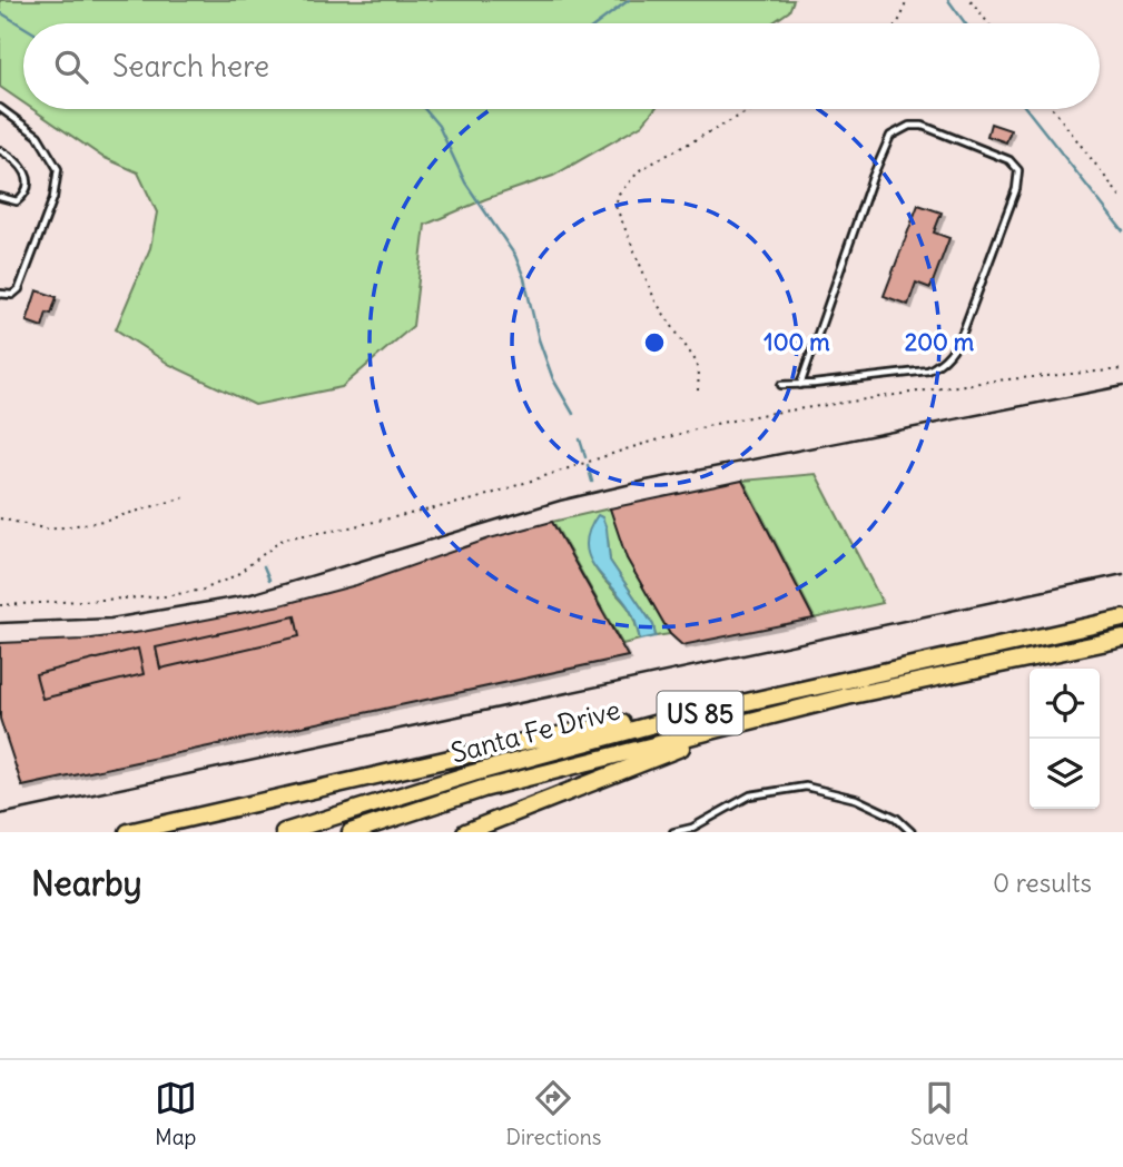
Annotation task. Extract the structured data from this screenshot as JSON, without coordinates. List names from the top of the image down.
{
  "streets": {
    "highway": ["US 85", "Santa Fe Drive"]
  },
  "page": {
    "search": "Search here",
    "heading": ["Nearby", "0 results"],
    "nav": ["Map", "Directions", "Saved"]
  },
  "rings": ["100 m", "200 m"]
}
